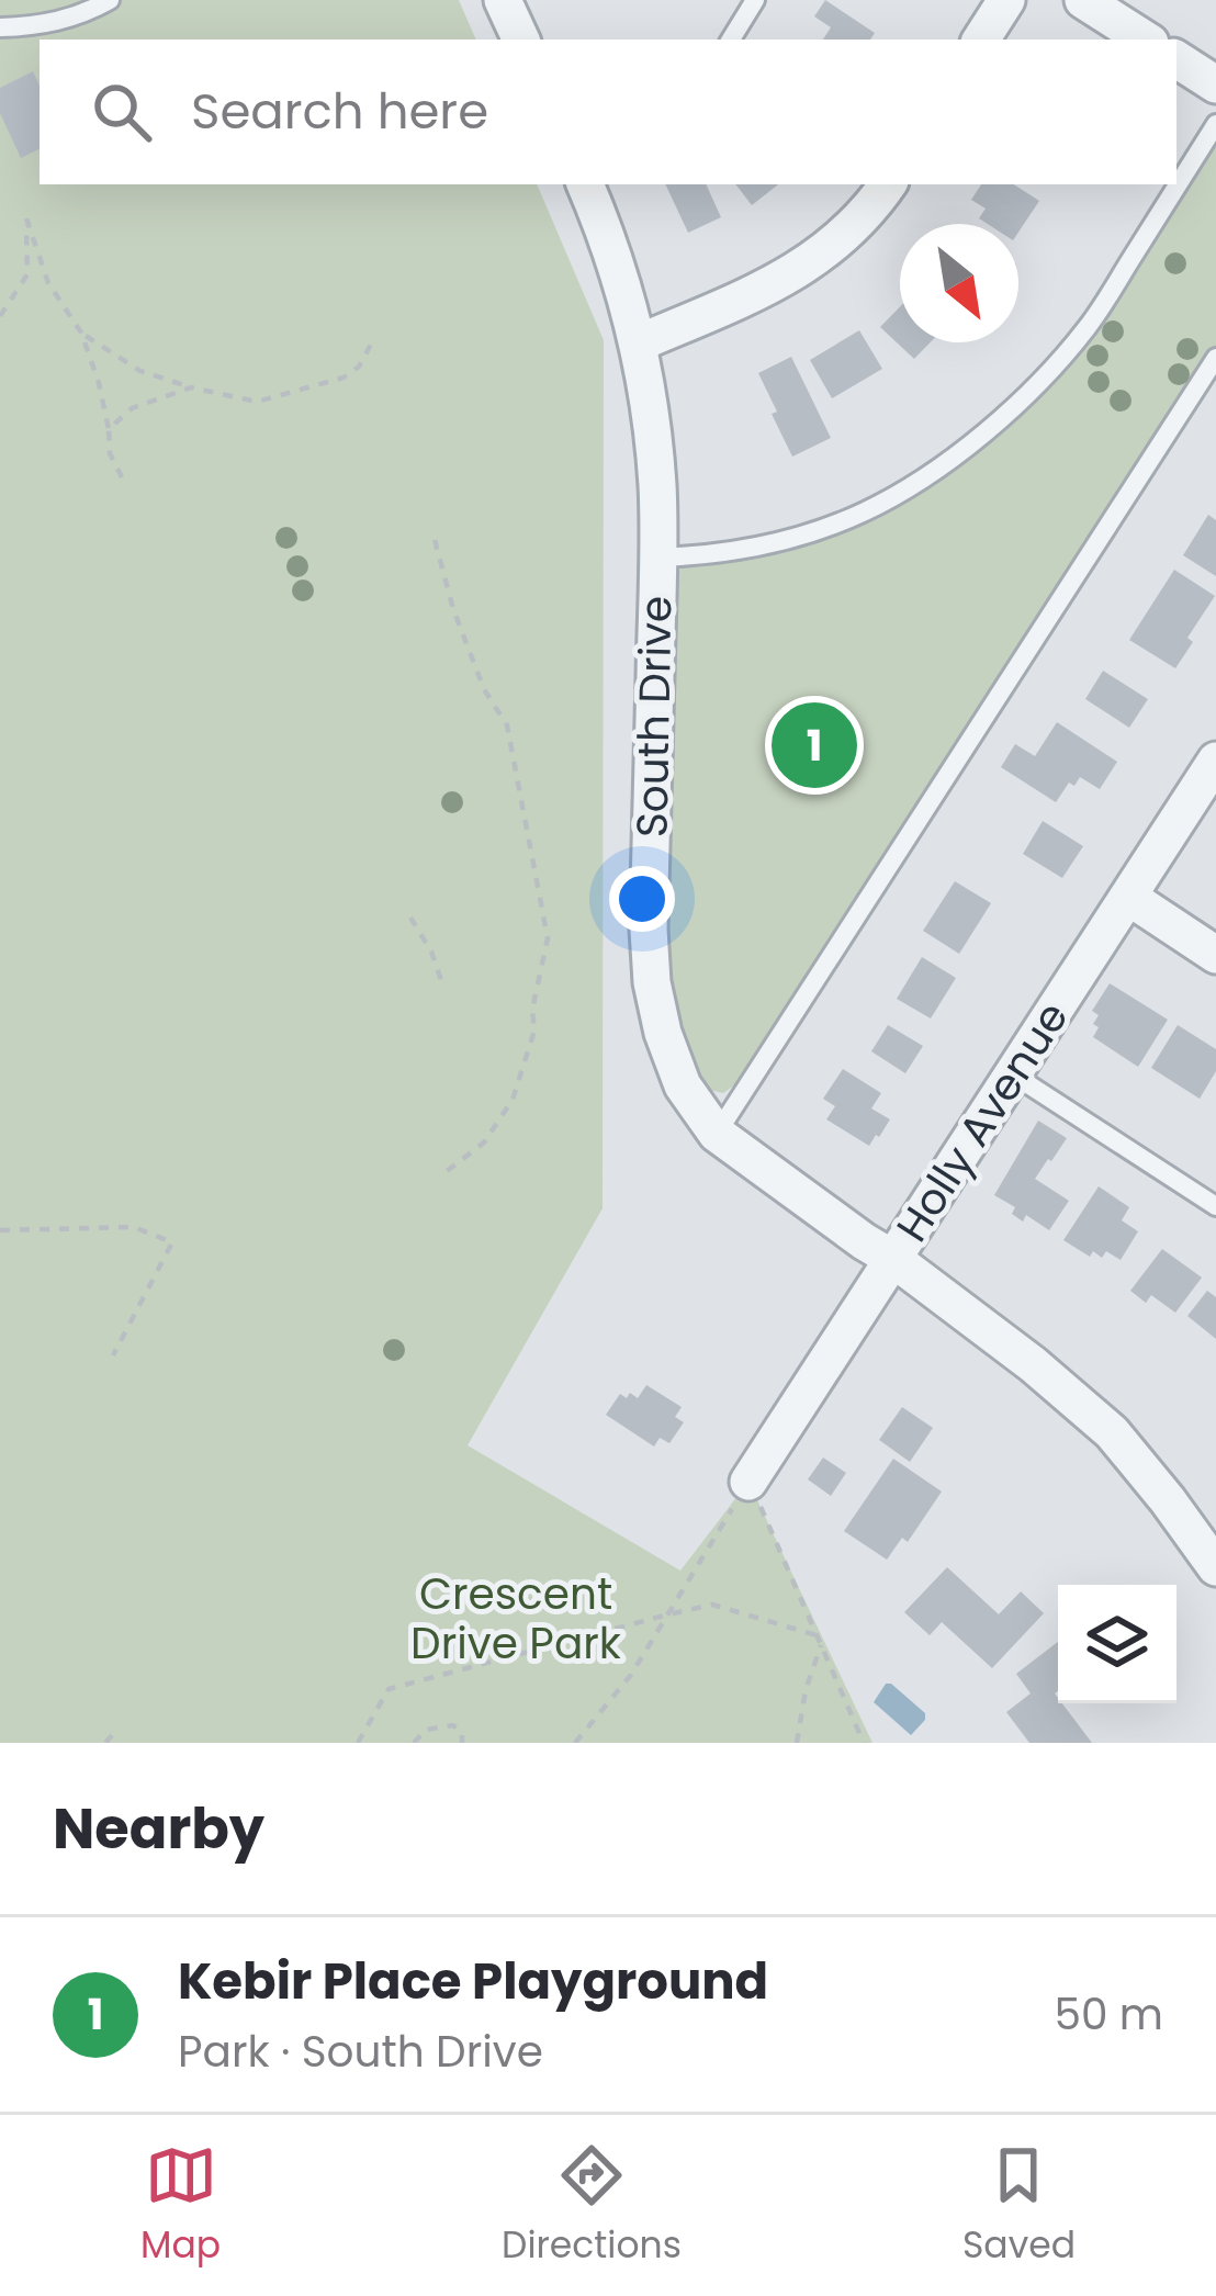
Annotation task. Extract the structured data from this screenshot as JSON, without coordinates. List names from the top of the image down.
{
  "streets": {
    "street": ["South Drive", "Holly Avenue"]
  },
  "crossings": [
    ["South Drive", "Holly Avenue"]
  ],
  "parks": ["Crescent Drive Park"],
  "north": "bottom right",
  "page": {
    "search": "Search here",
    "pins": "1",
    "heading": "Nearby",
    "list": [
      {
        "mark": "1",
        "name": "Kebir Place Playground",
        "note": "Park · South Drive",
        "value": "50 m"
      }
    ],
    "nav": ["Map", "Directions", "Saved"]
  }
}
